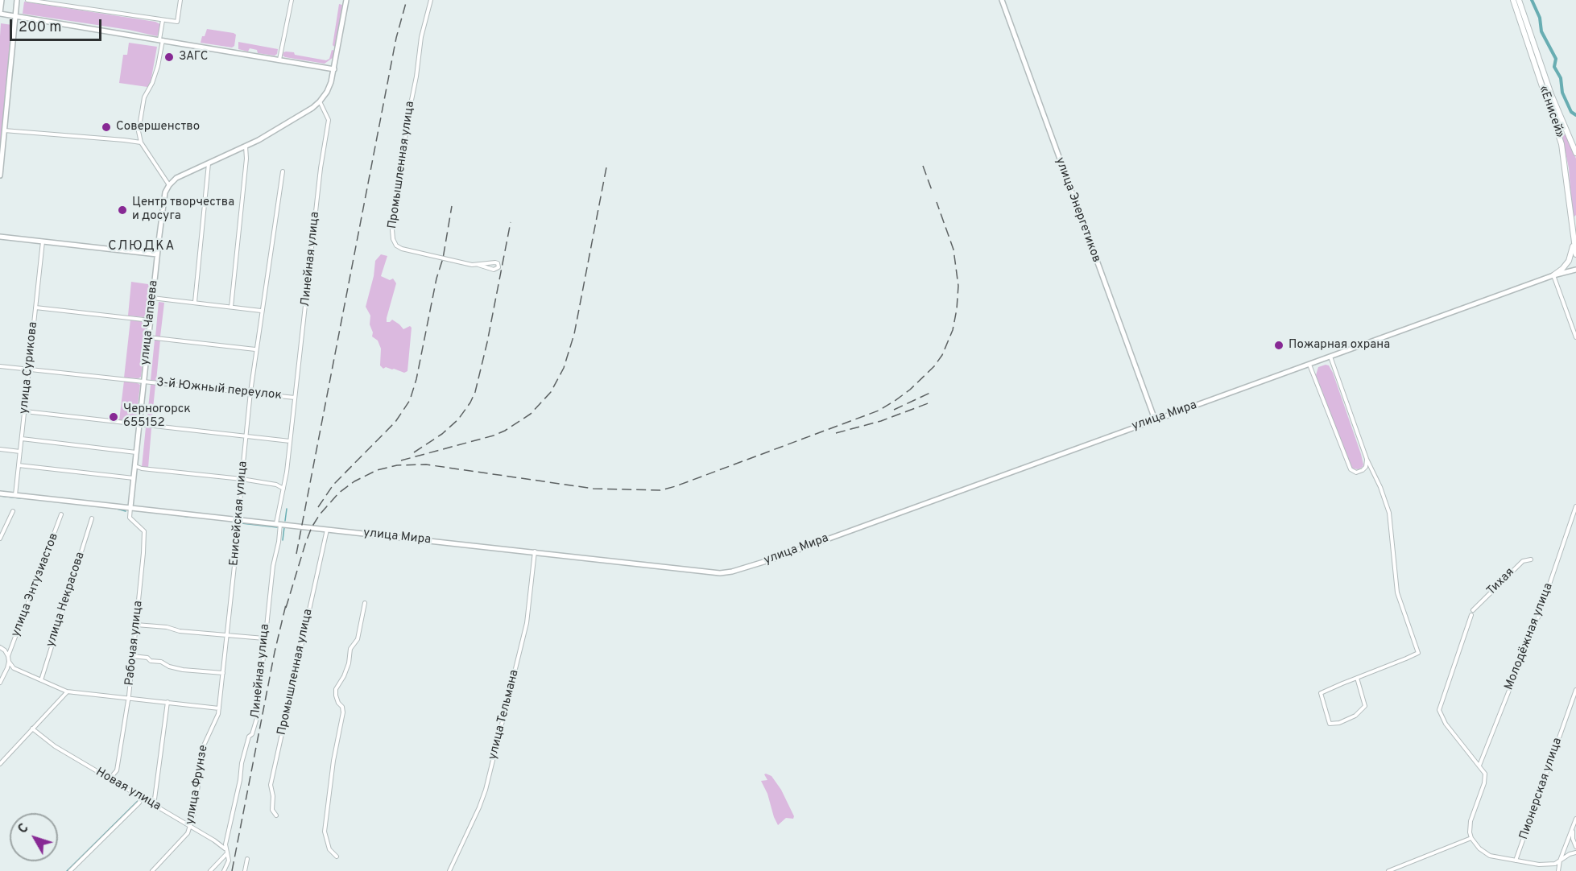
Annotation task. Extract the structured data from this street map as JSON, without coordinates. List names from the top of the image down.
{
  "streets": {
    "highway": ["«Енисей»"],
    "main road": ["улица Энергетиков", "улица Чапаева", "улица Мира"],
    "street": [
      "Промышленная улица",
      "Линейная улица",
      "улица Сурикова",
      "3-й Южный переулок",
      "Енисейская улица",
      "Тихая",
      "улица Энтузиастов",
      "улица Некрасова",
      "Молодёжная улица",
      "Рабочая улица",
      "улица Тельмана",
      "улица Фрунзе",
      "Пионерская улица",
      "Новая улица"
    ]
  },
  "crossings": [
    ["Промышленная улица", "улица Мира"],
    ["улица Энергетиков", "улица Мира"],
    ["Линейная улица", "3-й Южный переулок"],
    ["Линейная улица", "улица Мира"],
    ["Линейная улица", "Новая улица"],
    ["улица Чапаева", "3-й Южный переулок"],
    ["улица Чапаева", "улица Мира"],
    ["улица Чапаева", "Рабочая улица"],
    ["улица Сурикова", "3-й Южный переулок"],
    ["улица Сурикова", "улица Мира"],
    ["3-й Южный переулок", "Енисейская улица"],
    ["улица Мира", "Енисейская улица"],
    ["улица Мира", "Рабочая улица"],
    ["улица Мира", "улица Тельмана"],
    ["Енисейская улица", "улица Фрунзе"],
    ["Рабочая улица", "Новая улица"],
    ["улица Фрунзе", "Новая улица"]
  ],
  "districts": ["СЛЮДКА"],
  "places": [
    "ЗАГС",
    "Совершенство",
    "Центр творчества и досуга",
    "Пожарная охрана",
    "Черногорск 655152"
  ],
  "scale_bar": "200 m",
  "north": "top left"
}
